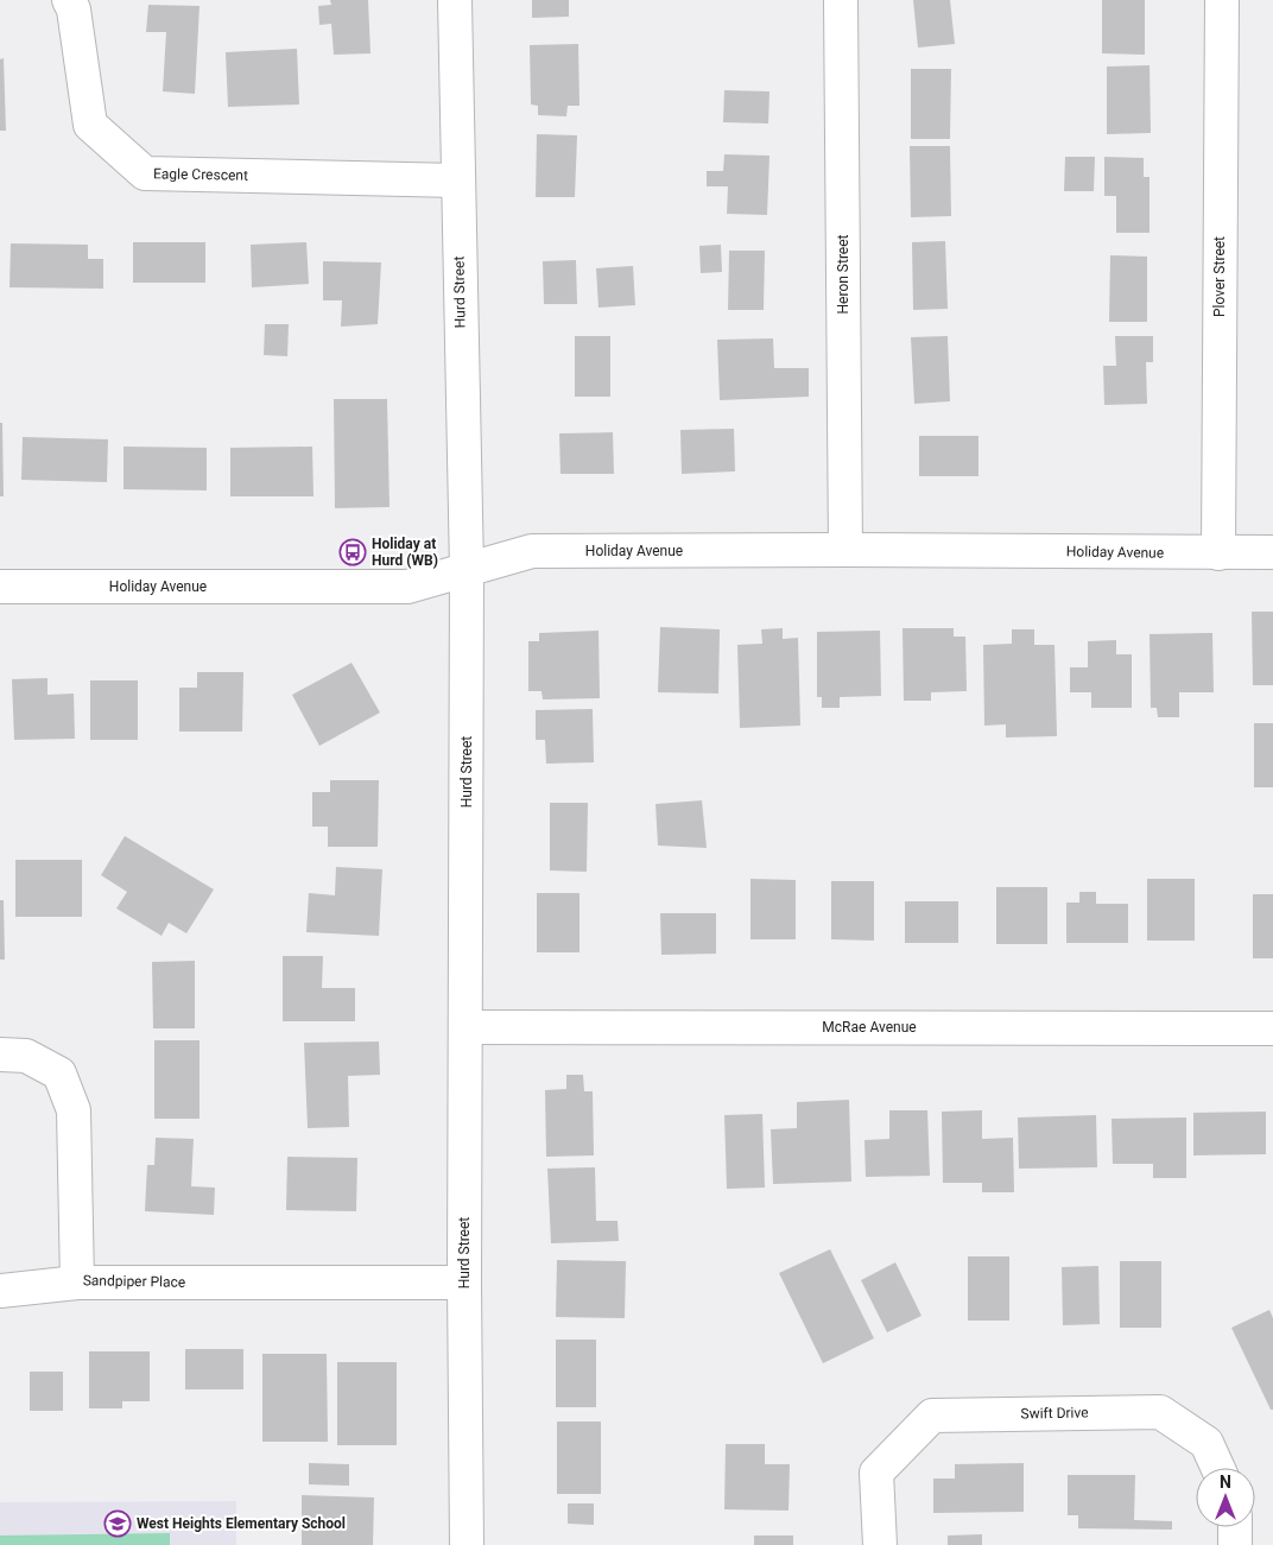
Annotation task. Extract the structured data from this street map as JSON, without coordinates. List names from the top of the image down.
{
  "streets": {
    "street": [
      "Eagle Crescent",
      "Heron Street",
      "Plover Street",
      "Hurd Street",
      "Holiday Avenue",
      "McRae Avenue",
      "Sandpiper Place",
      "Swift Drive"
    ]
  },
  "crossings": [
    ["Eagle Crescent", "Hurd Street"],
    ["Heron Street", "Holiday Avenue"],
    ["Plover Street", "Holiday Avenue"],
    ["Hurd Street", "Holiday Avenue"],
    ["Hurd Street", "McRae Avenue"],
    ["Hurd Street", "Sandpiper Place"]
  ],
  "places": {
    "bus stop": ["Holiday at Hurd (WB)"],
    "school or university": ["West Heights Elementary School"]
  },
  "north": "top"
}
